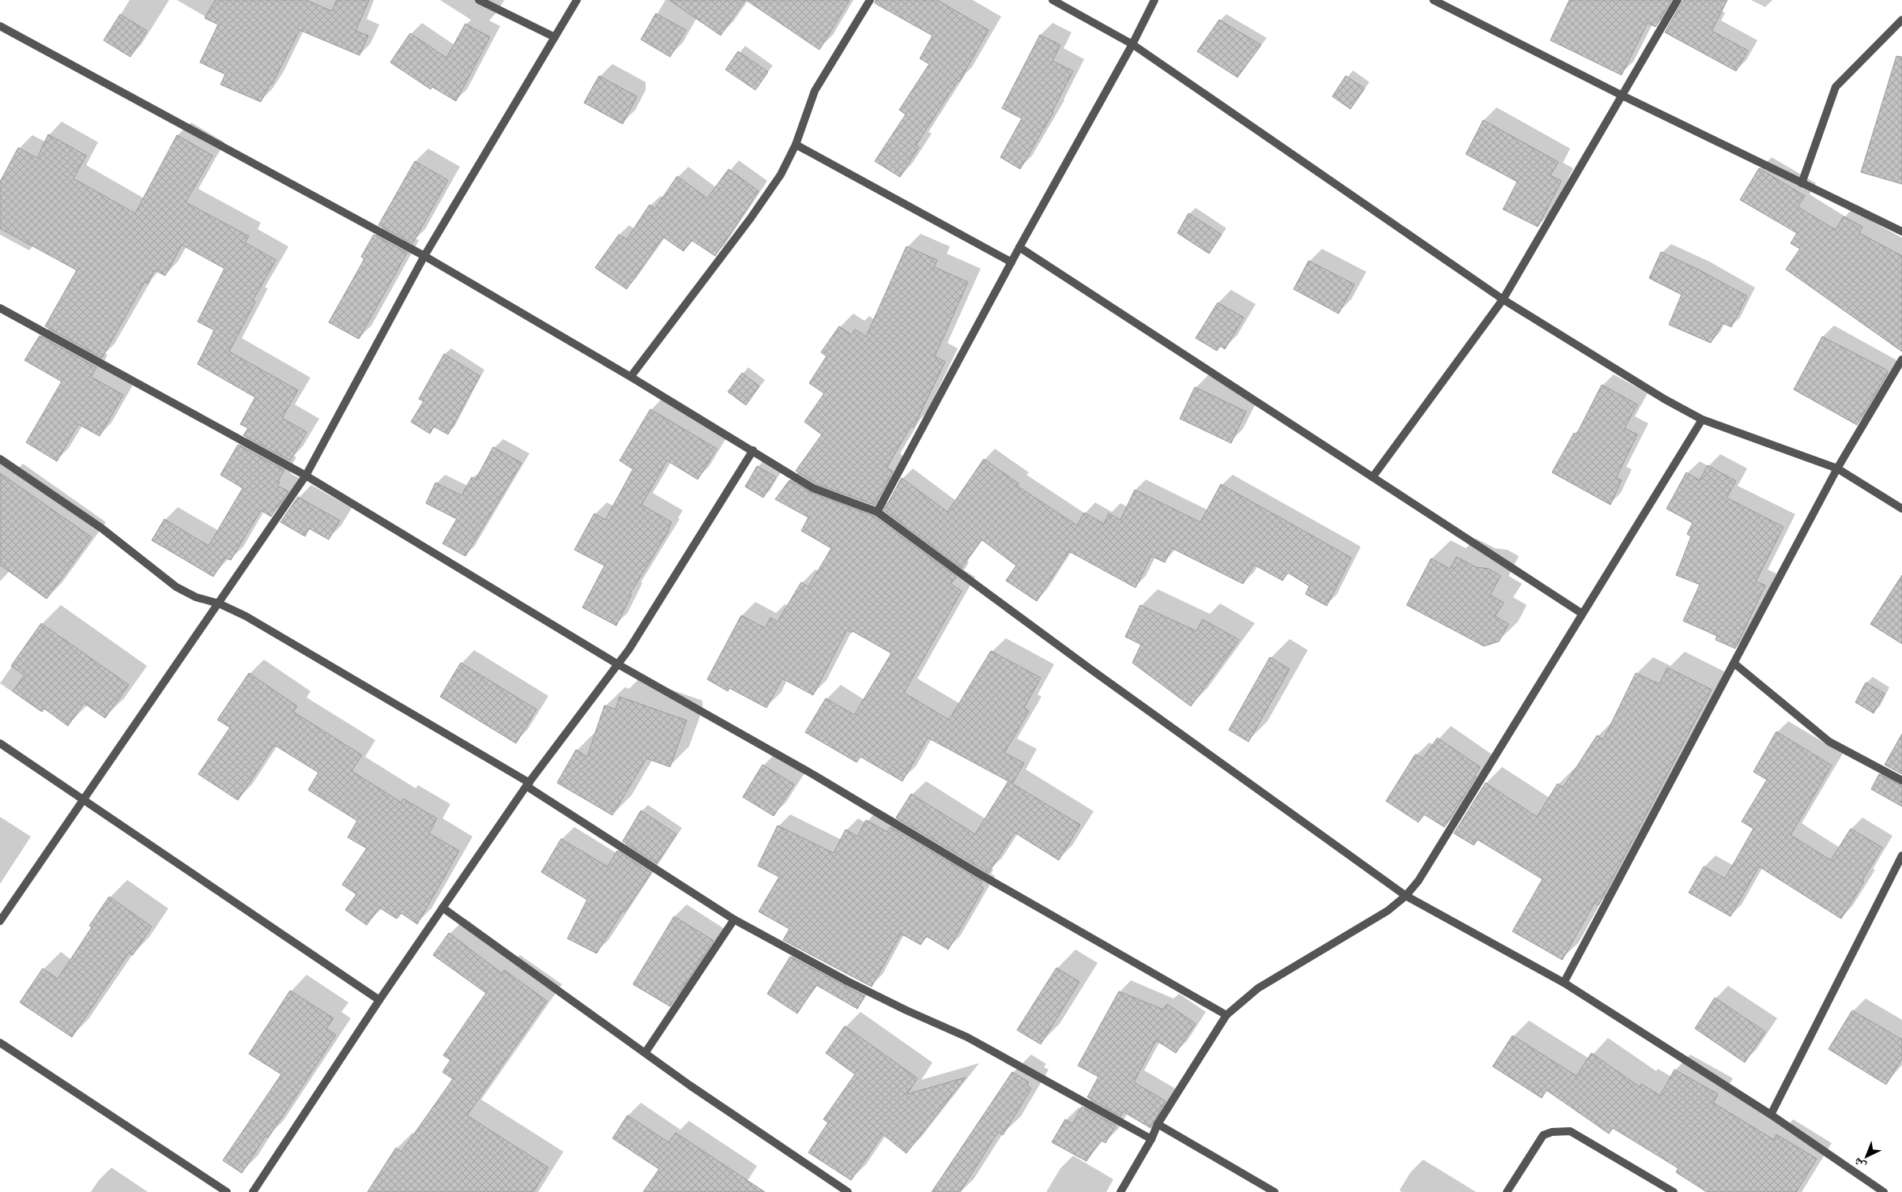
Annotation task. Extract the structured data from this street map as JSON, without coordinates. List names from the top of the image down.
{
  "north": "bottom left"
}
